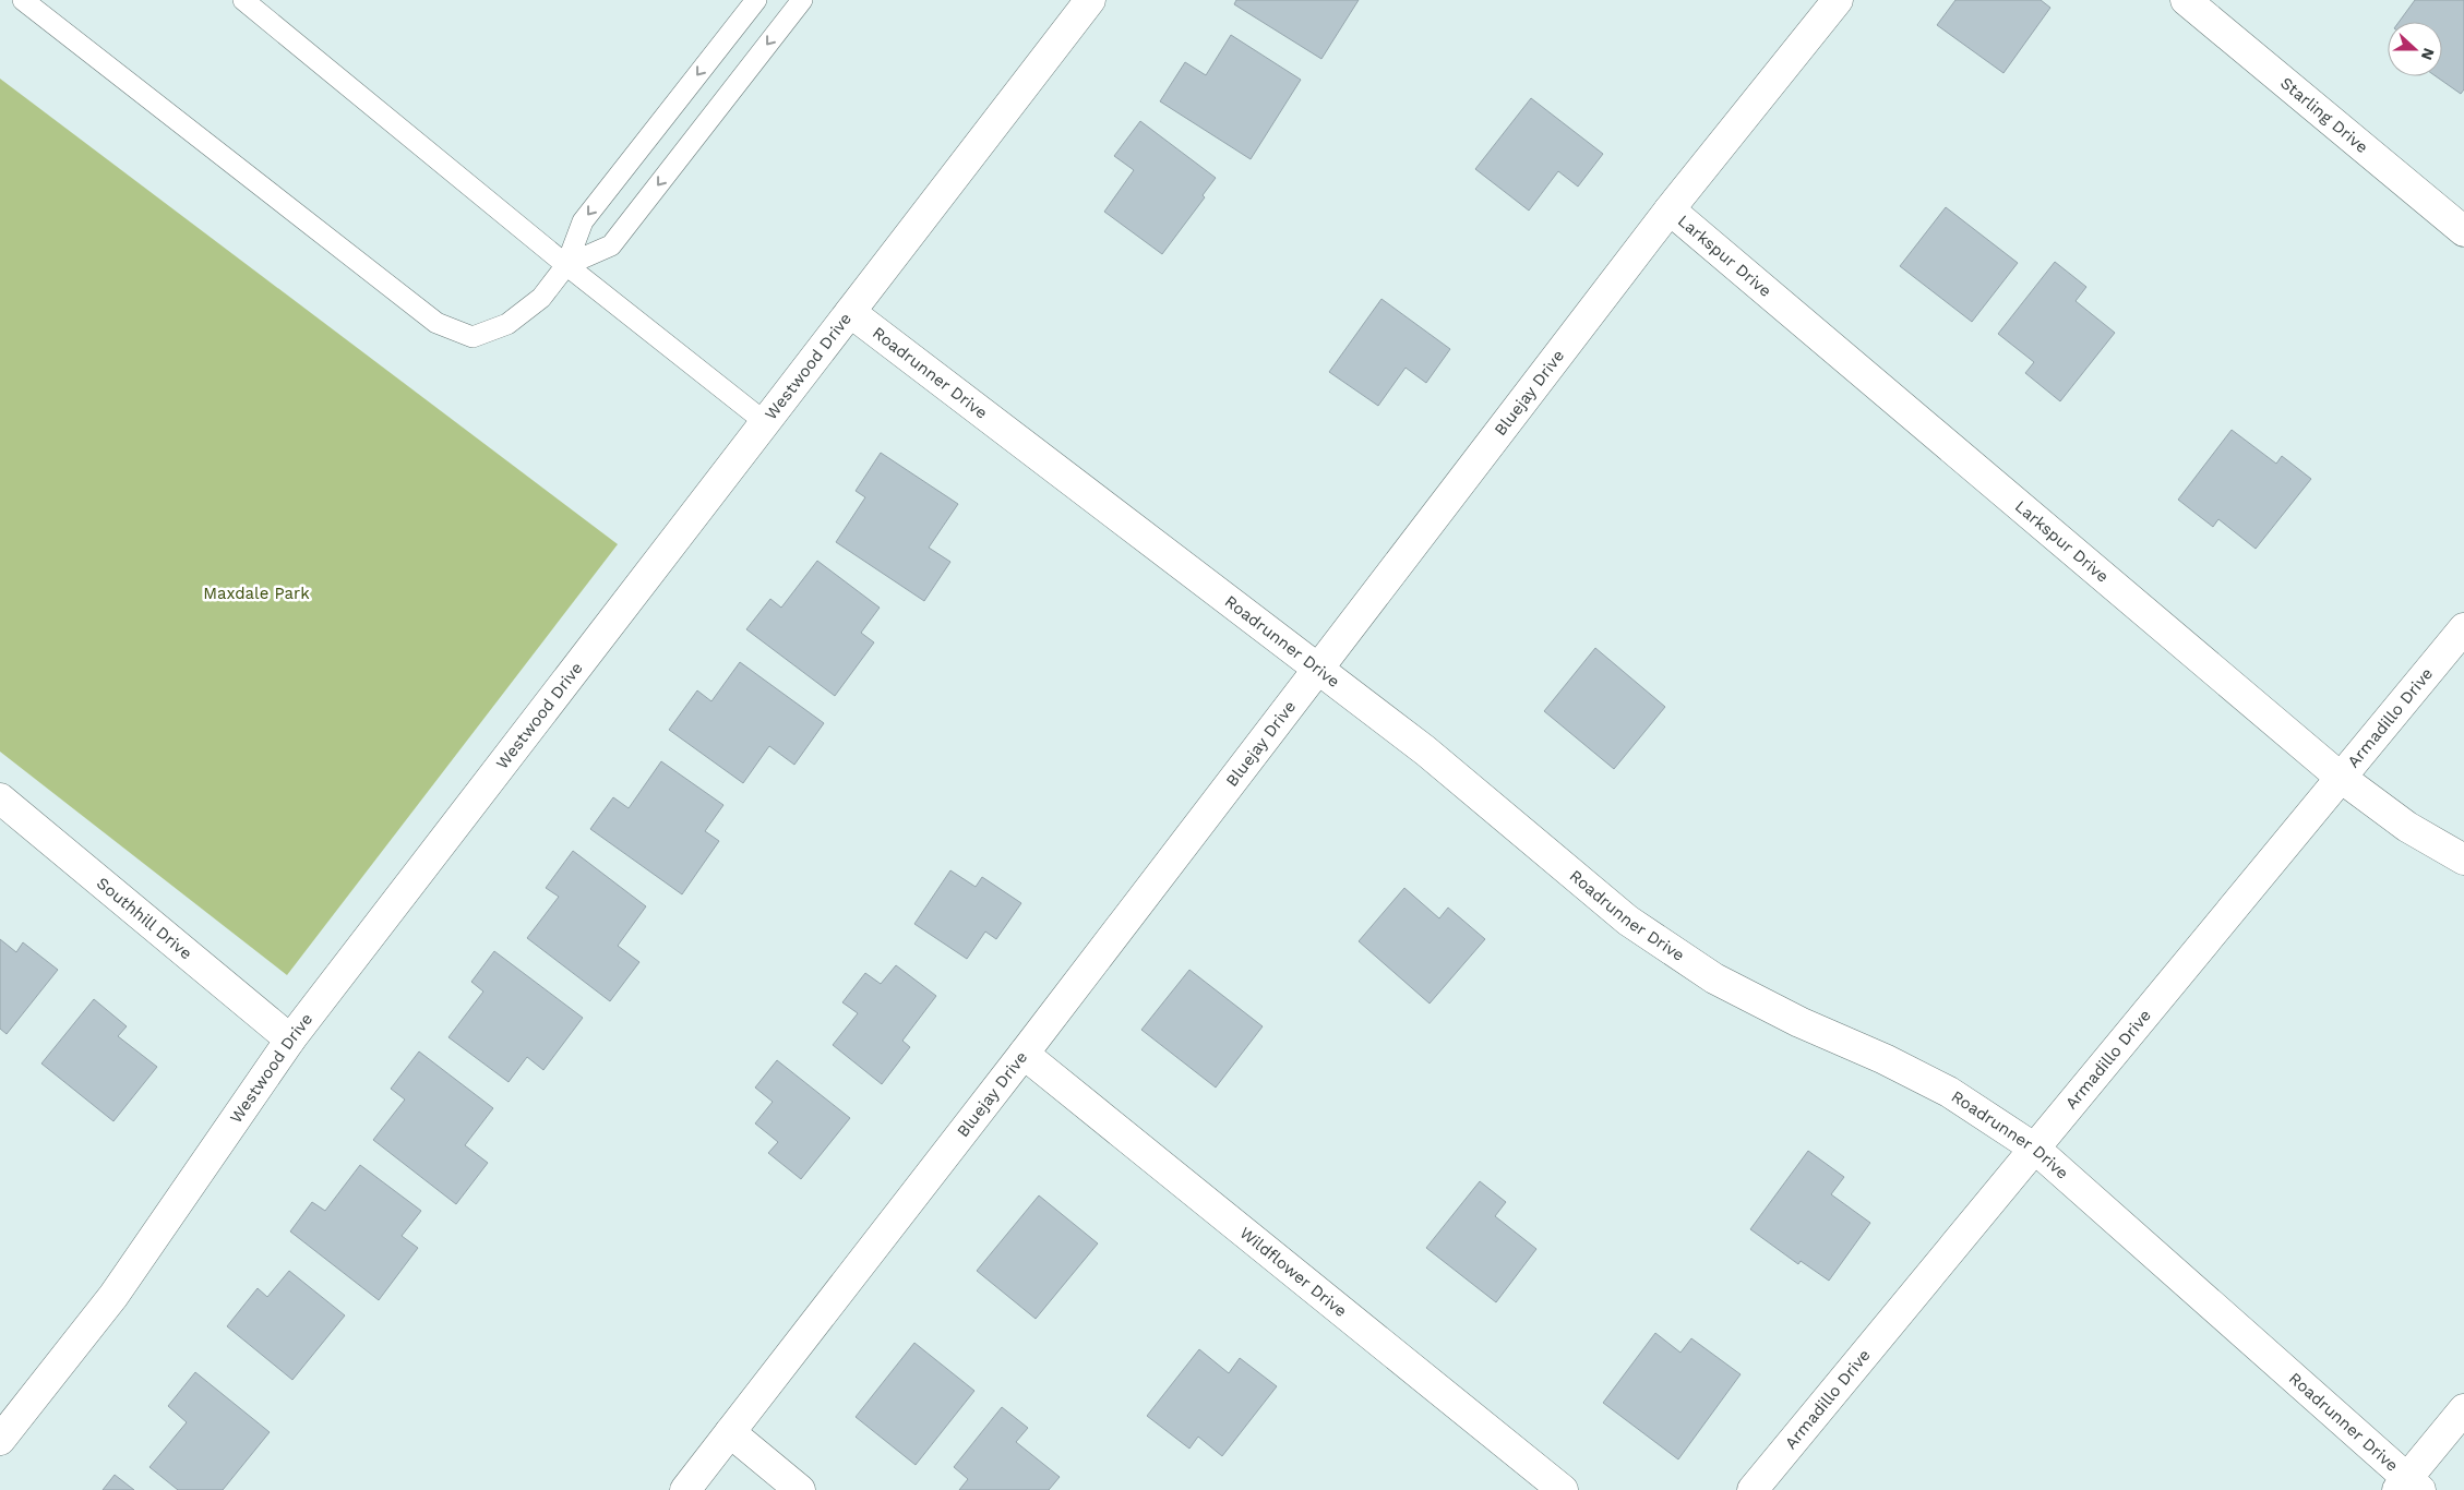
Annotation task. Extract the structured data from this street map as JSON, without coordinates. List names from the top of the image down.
{
  "streets": {
    "street": [
      "Starling Drive",
      "Larkspur Drive",
      "Westwood Drive",
      "Roadrunner Drive",
      "Bluejay Drive",
      "Armadillo Drive",
      "Southhill Drive",
      "Wildflower Drive"
    ]
  },
  "crossings": [
    ["Larkspur Drive", "Bluejay Drive"],
    ["Larkspur Drive", "Armadillo Drive"],
    ["Westwood Drive", "Roadrunner Drive"],
    ["Westwood Drive", "Southhill Drive"],
    ["Roadrunner Drive", "Bluejay Drive"],
    ["Roadrunner Drive", "Armadillo Drive"],
    ["Bluejay Drive", "Wildflower Drive"]
  ],
  "parks": ["Maxdale Park"],
  "north": "right"
}
